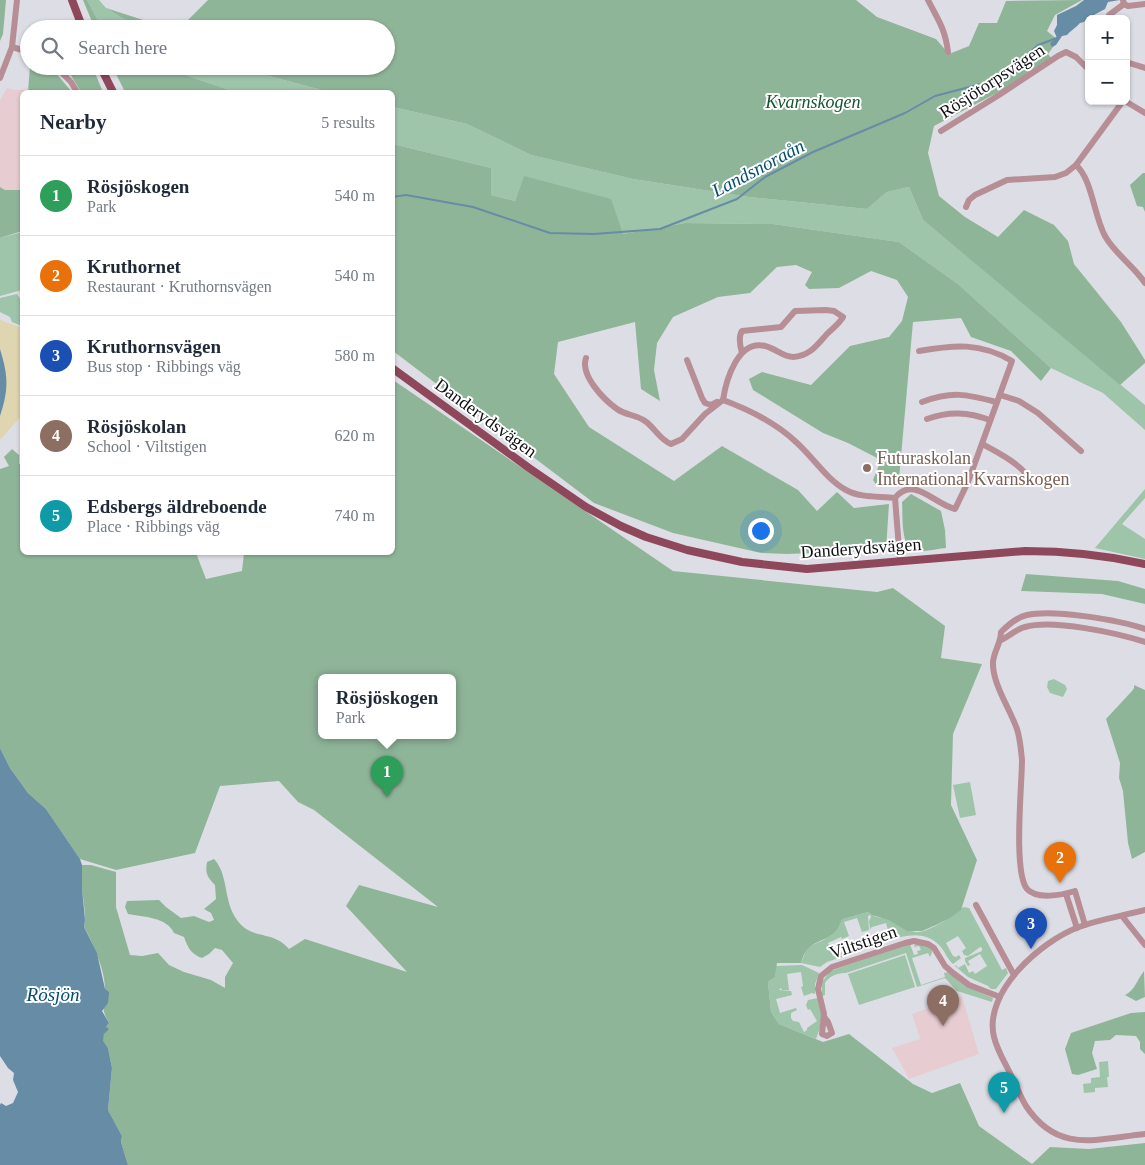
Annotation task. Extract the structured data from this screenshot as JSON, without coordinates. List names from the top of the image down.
{
  "streets": {
    "main road": ["Danderydsvägen"],
    "street": ["Rösjötorpsvägen", "Viltstigen"]
  },
  "water": ["Landsnoraån", "Rösjön"],
  "parks": ["Kvarnskogen"],
  "places": ["Futuraskolan International Kvarnskogen"],
  "page": {
    "map_buttons": ["+", "−"],
    "search": "Search here",
    "heading": ["Nearby", "5 results"],
    "list": [
      {
        "mark": "1",
        "name": "Rösjöskogen",
        "note": "Park",
        "value": "540 m"
      },
      {
        "mark": "2",
        "name": "Kruthornet",
        "note": "Restaurant · Kruthornsvägen",
        "value": "540 m"
      },
      {
        "mark": "3",
        "name": "Kruthornsvägen",
        "note": "Bus stop · Ribbings väg",
        "value": "580 m"
      },
      {
        "mark": "4",
        "name": "Rösjöskolan",
        "note": "School · Viltstigen",
        "value": "620 m"
      },
      {
        "mark": "5",
        "name": "Edsbergs äldreboende",
        "note": "Place · Ribbings väg",
        "value": "740 m"
      }
    ],
    "popup": ["Rösjöskogen", "Park"],
    "pins": [
      "1",
      "2",
      "3",
      "4",
      "5"
    ]
  }
}
